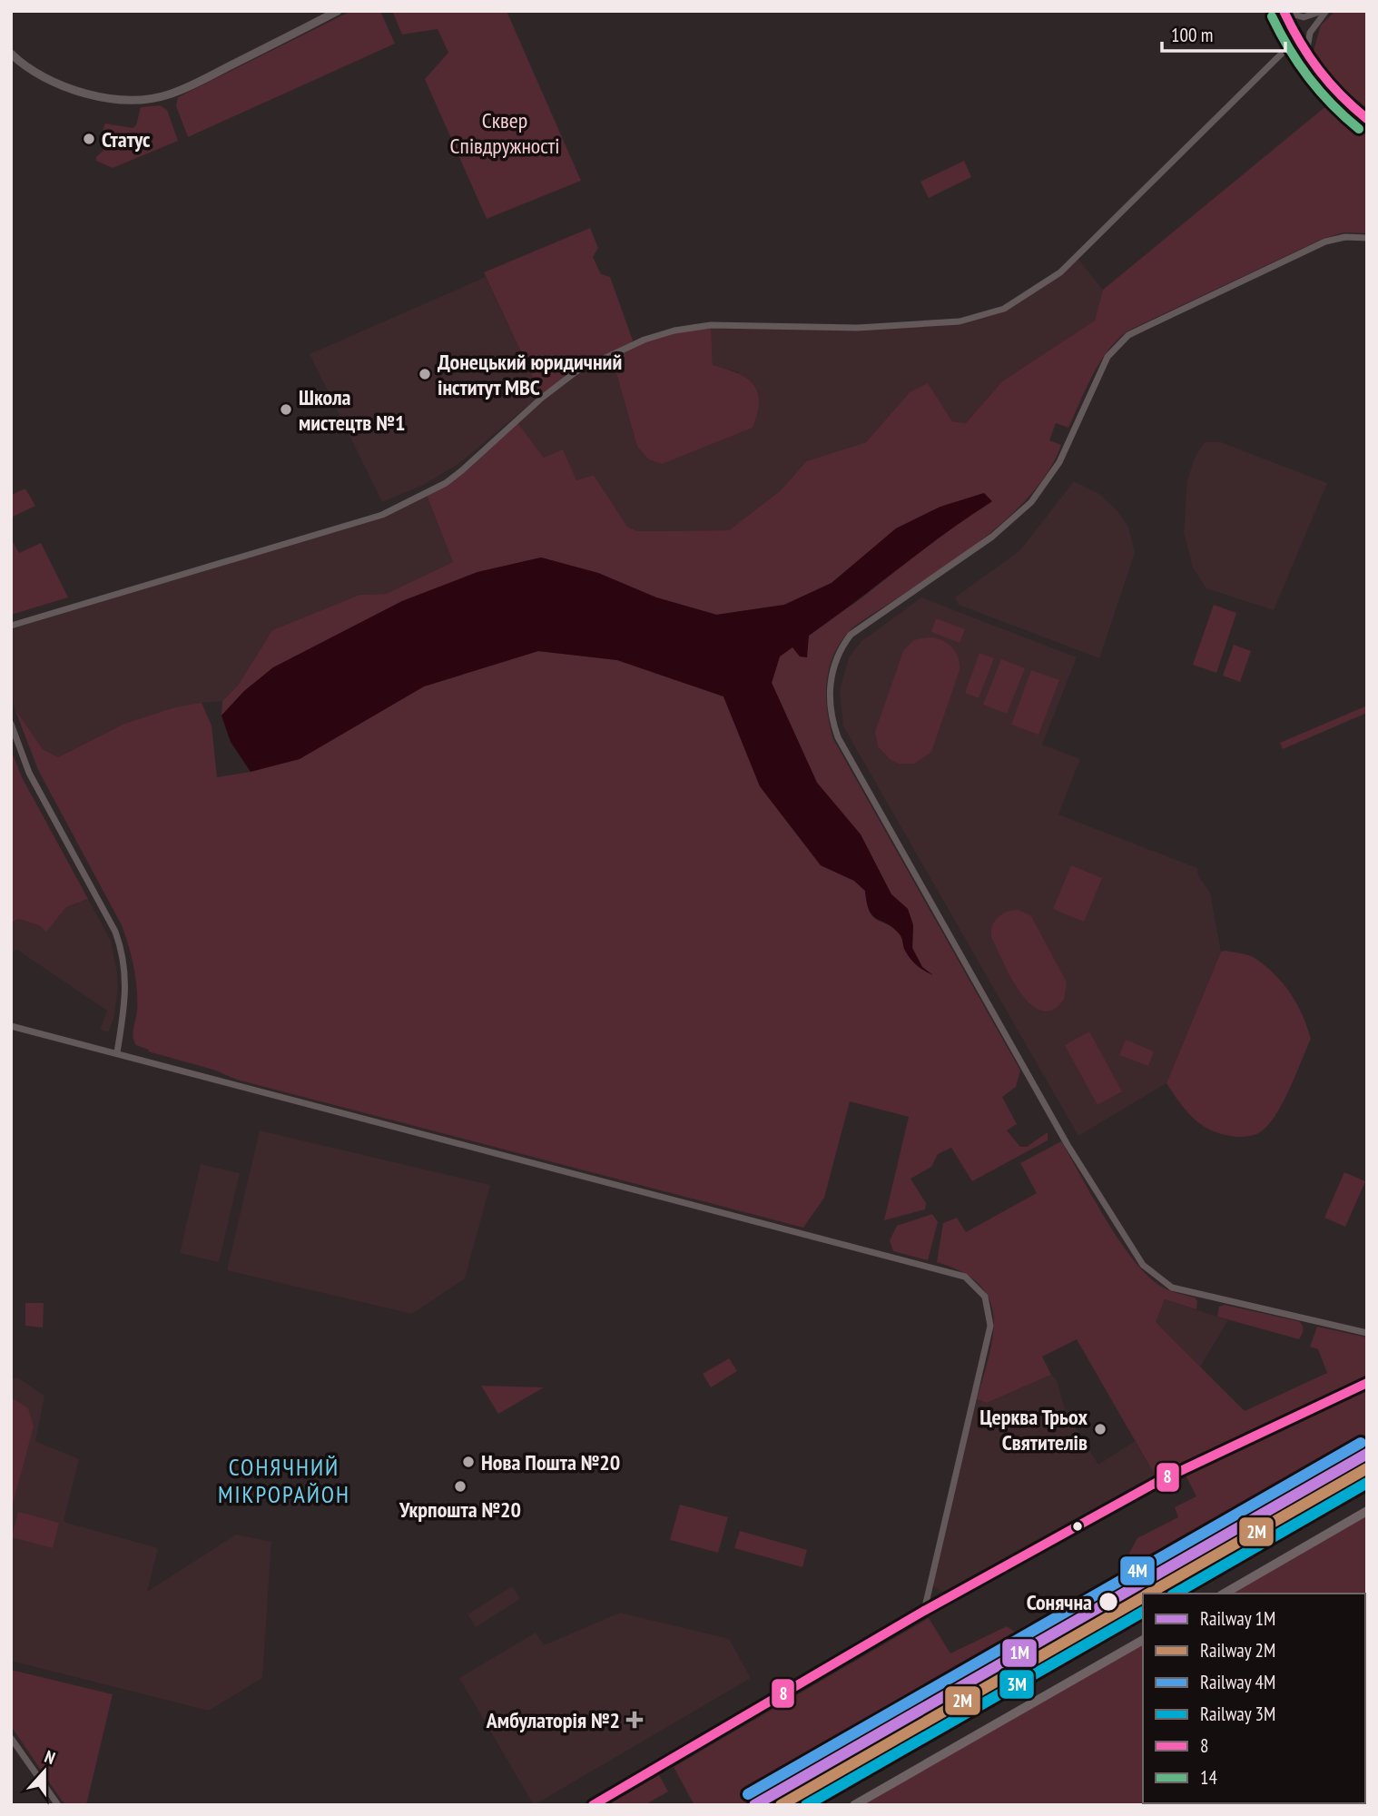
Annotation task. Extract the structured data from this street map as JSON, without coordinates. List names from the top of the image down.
{
  "districts": ["СОНЯЧНИЙ МІКРОРАЙОН"],
  "parks": ["Сквер Співдружності"],
  "places": {
    "other": [
      "Статус",
      "Донецький юридичний інститут МВС",
      "Школа мистецтв №1",
      "Церква Трьох Святителів",
      "Нова Пошта №20",
      "Укрпошта №20",
      "Сонячна"
    ],
    "health": ["Амбулаторія №2"]
  },
  "lines": [
    "transit line 8",
    "transit line 14",
    "rail line 4М",
    "rail line 1М",
    "rail line 2М",
    "rail line 3М"
  ],
  "legend": [
    "Railway 1М",
    "Railway 2М",
    "Railway 4М",
    "Railway 3М",
    "8",
    "14"
  ],
  "scale_bar": "100 m",
  "north": "top"
}
